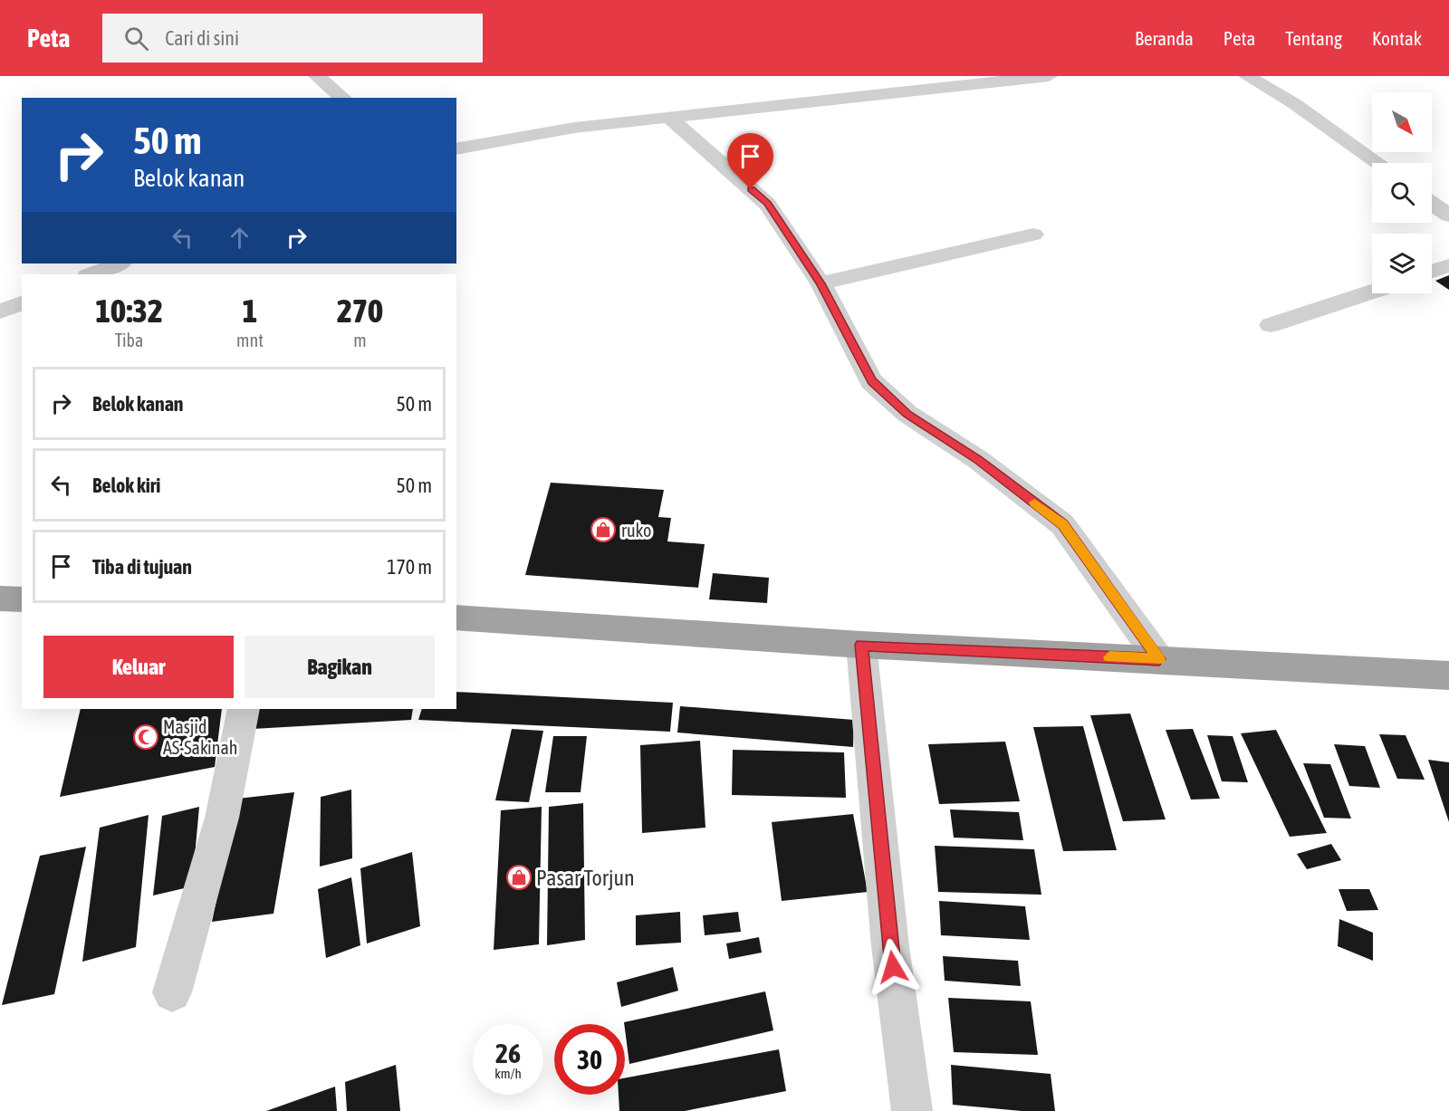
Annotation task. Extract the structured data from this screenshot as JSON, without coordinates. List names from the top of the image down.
{
  "places": {
    "shop": ["ruko", "Pasar Torjun"],
    "mosque": ["Masjid AS-Sakinah"]
  },
  "north": "bottom right",
  "page": {
    "header": "Peta",
    "search": "Cari di sini",
    "nav": [
      "Beranda",
      "Peta",
      "Tentang",
      "Kontak"
    ],
    "turn": ["50 m", "Belok kanan"],
    "eta": [
      "10:32",
      "Tiba",
      "1",
      "mnt",
      "270",
      "m"
    ],
    "list": [
      {
        "name": "Belok kanan",
        "value": "50 m"
      },
      {
        "name": "Belok kiri",
        "value": "50 m"
      },
      {
        "name": "Tiba di tujuan",
        "value": "170 m"
      }
    ],
    "buttons": ["Keluar", "Bagikan"],
    "speed": "26 km/h",
    "limit": "30"
  }
}
